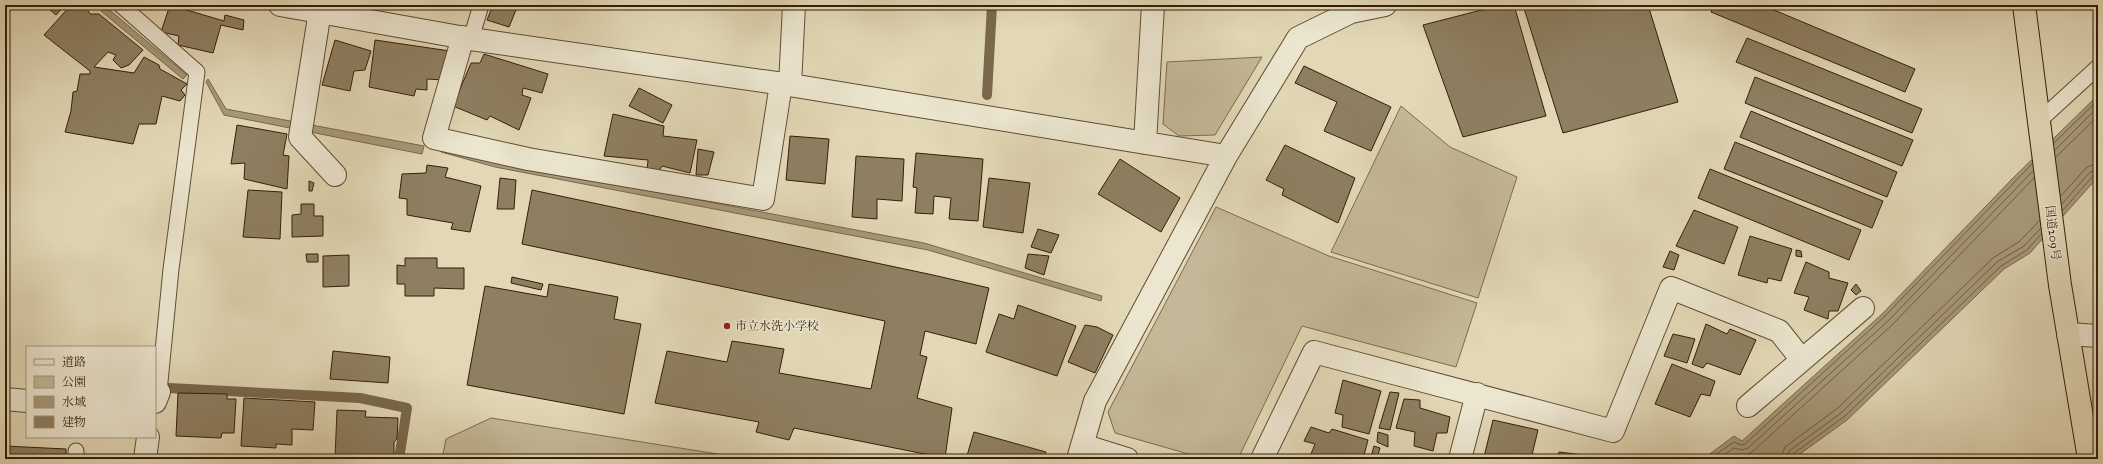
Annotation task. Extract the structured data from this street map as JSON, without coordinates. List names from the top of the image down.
{
  "streets": {
    "highway": ["国道209号"]
  },
  "places": ["市立水洗小学校"],
  "legend": [
    "道路",
    "公園",
    "水域",
    "建物"
  ]
}
